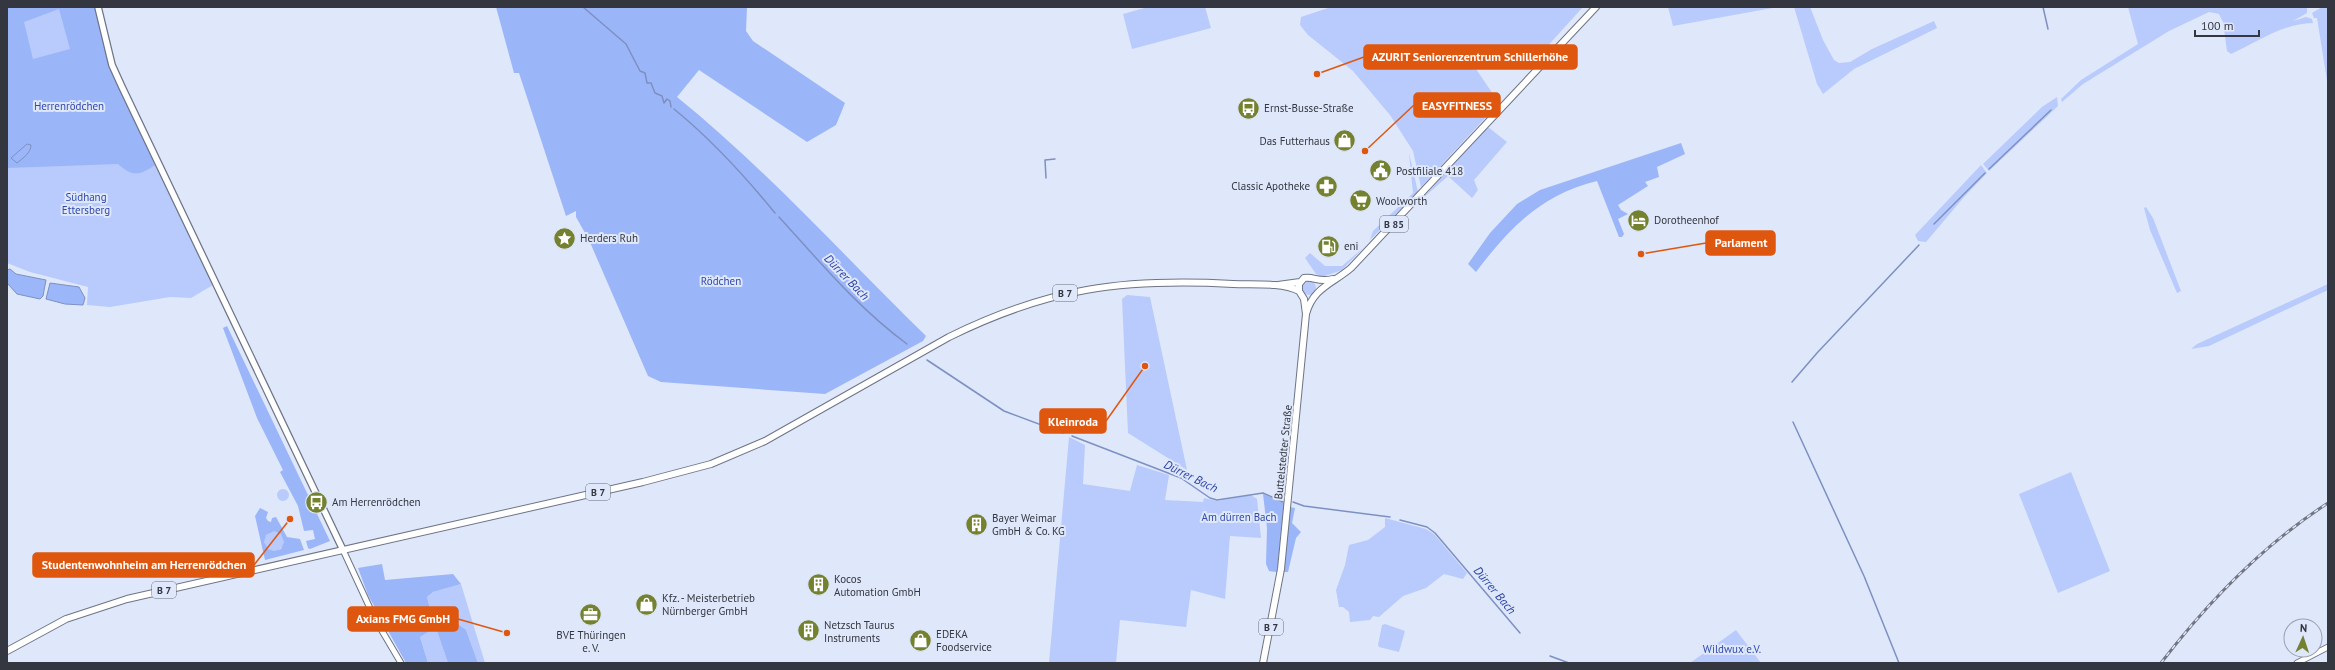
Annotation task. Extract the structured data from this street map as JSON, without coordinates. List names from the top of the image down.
{
  "streets": {
    "main road": ["B 85", "B 7", "Buttelstedter Straße"]
  },
  "crossings": [
    ["B 85", "B 7"],
    ["B 7", "Buttelstedter Straße"]
  ],
  "water": ["Dürrer Bach"],
  "parks": [
    "Herrenrödchen",
    "Südhang Ettersberg",
    "Rödchen",
    "Am dürren Bach",
    "Wildwux e.V."
  ],
  "places": {
    "other": [
      "AZURIT Seniorenzentrum Schillerhöhe",
      "EASYFITNESS",
      "Parlament",
      "Kleinroda",
      "Studentenwohnheim am Herrenrödchen",
      "Axians FMG GmbH"
    ],
    "bus stop": ["Ernst-Busse-Straße", "Am Herrenrödchen"],
    "shop": ["Das Futterhaus", "Kfz. - Meisterbetrieb Nürnberger GmbH", "EDEKA Foodservice"],
    "public building": ["Postfiliale 418"],
    "pharmacy": ["Classic Apotheke"],
    "supermarket": ["Woolworth"],
    "hotel": ["Dorotheenhof"],
    "place": ["Herders Ruh"],
    "fuel station": ["eni"],
    "building": ["Bayer Weimar GmbH & Co. KG", "Kocos Automation GmbH", "Netzsch Taurus Instruments"],
    "office": ["BVE Thüringen e. V."]
  },
  "scale_bar": "100 m",
  "north": "top"
}
